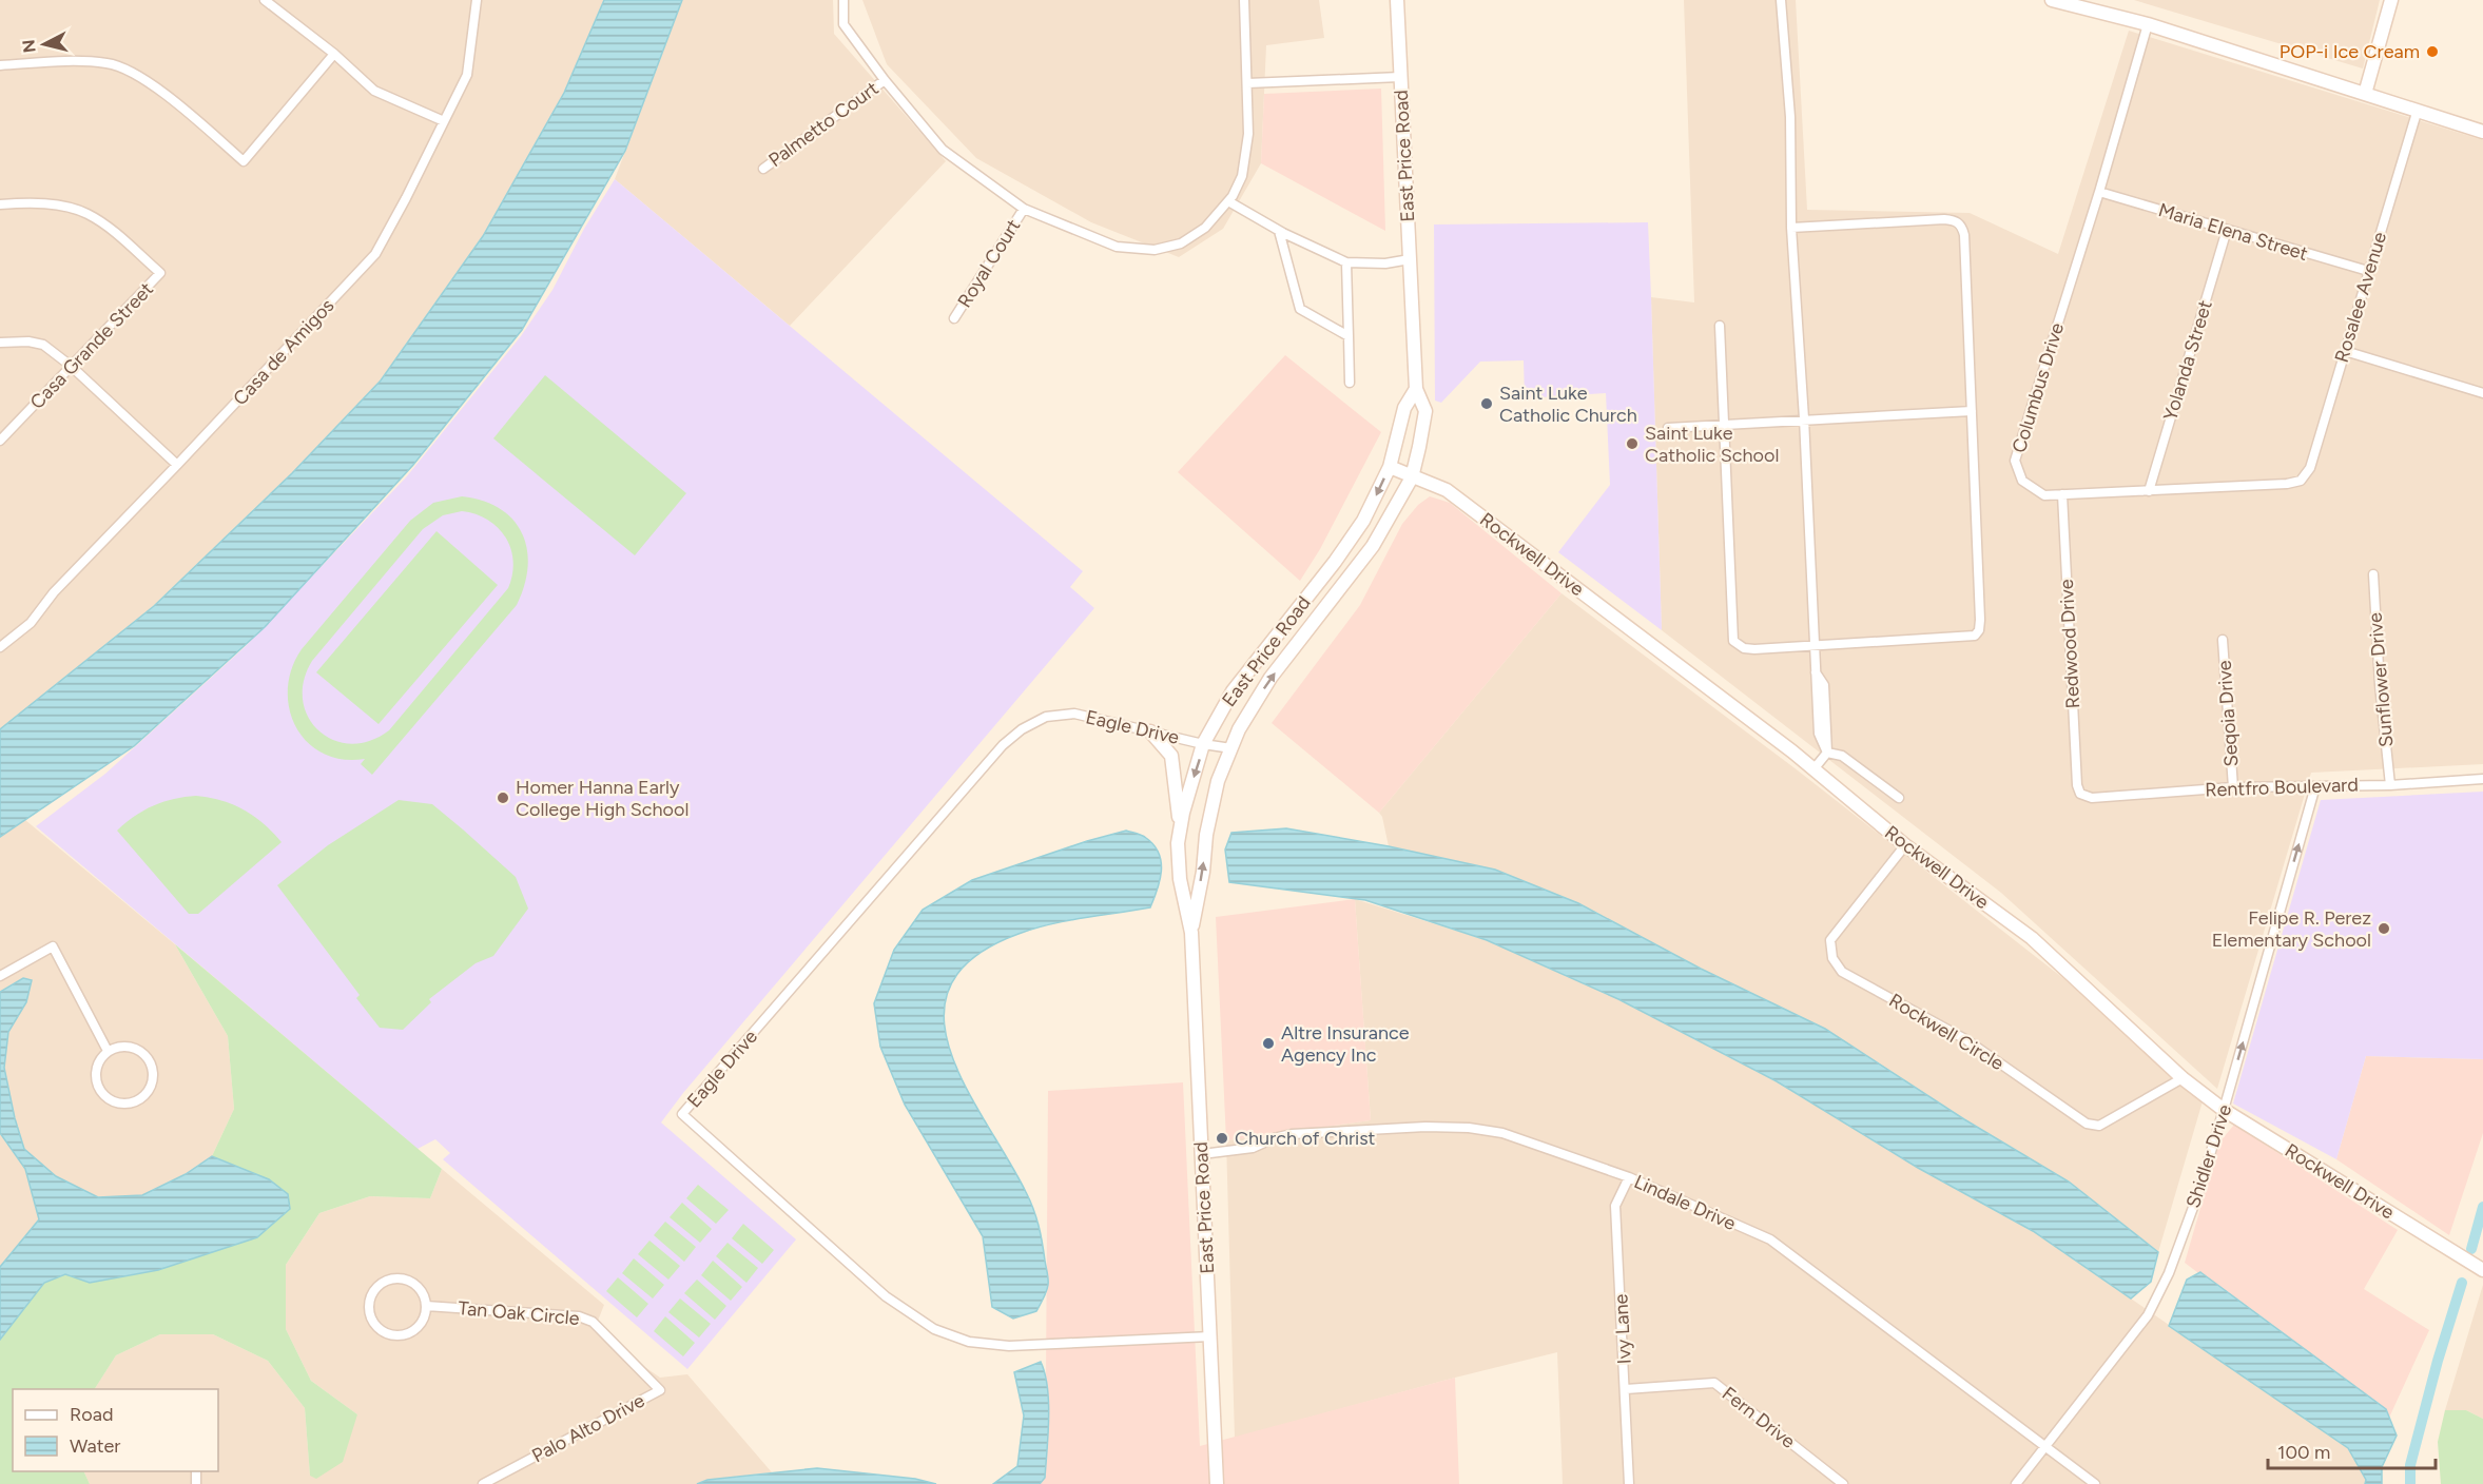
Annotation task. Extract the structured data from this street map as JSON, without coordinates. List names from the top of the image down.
{
  "streets": {
    "main road": ["East Price Road", "Rockwell Drive"],
    "street": [
      "Palmetto Court",
      "Maria Elena Street",
      "Royal Court",
      "Rosalee Avenue",
      "Casa Grande Street",
      "Casa de Amigos",
      "Yolanda Street",
      "Columbus Drive",
      "Redwood Drive",
      "Sunflower Drive",
      "Seqoia Drive",
      "Eagle Drive",
      "Rentfro Boulevard",
      "Rockwell Circle",
      "Shidler Drive",
      "Lindale Drive",
      "Tan Oak Circle",
      "Ivy Lane",
      "Fern Drive",
      "Palo Alto Drive"
    ]
  },
  "crossings": [
    ["East Price Road", "Rockwell Drive"],
    ["East Price Road", "Eagle Drive"],
    ["East Price Road", "Lindale Drive"],
    ["Maria Elena Street", "Rosalee Avenue"],
    ["Maria Elena Street", "Yolanda Street"],
    ["Maria Elena Street", "Columbus Drive"],
    ["Rosalee Avenue", "Columbus Drive"],
    ["Yolanda Street", "Columbus Drive"],
    ["Columbus Drive", "Redwood Drive"],
    ["Rockwell Drive", "Rockwell Circle"],
    ["Rockwell Drive", "Shidler Drive"],
    ["Redwood Drive", "Rentfro Boulevard"],
    ["Sunflower Drive", "Rentfro Boulevard"],
    ["Seqoia Drive", "Rentfro Boulevard"],
    ["Rentfro Boulevard", "Shidler Drive"],
    ["Shidler Drive", "Lindale Drive"],
    ["Lindale Drive", "Ivy Lane"],
    ["Tan Oak Circle", "Palo Alto Drive"],
    ["Ivy Lane", "Fern Drive"]
  ],
  "one_way": ["Shidler Drive"],
  "places": [
    "POP-i Ice Cream",
    "Saint Luke Catholic Church",
    "Saint Luke Catholic School",
    "Homer Hanna Early College High School",
    "Felipe R. Perez Elementary School",
    "Altre Insurance Agency Inc",
    "Church of Christ"
  ],
  "legend": ["Road", "Water"],
  "scale_bar": "100 m",
  "north": "left"
}
